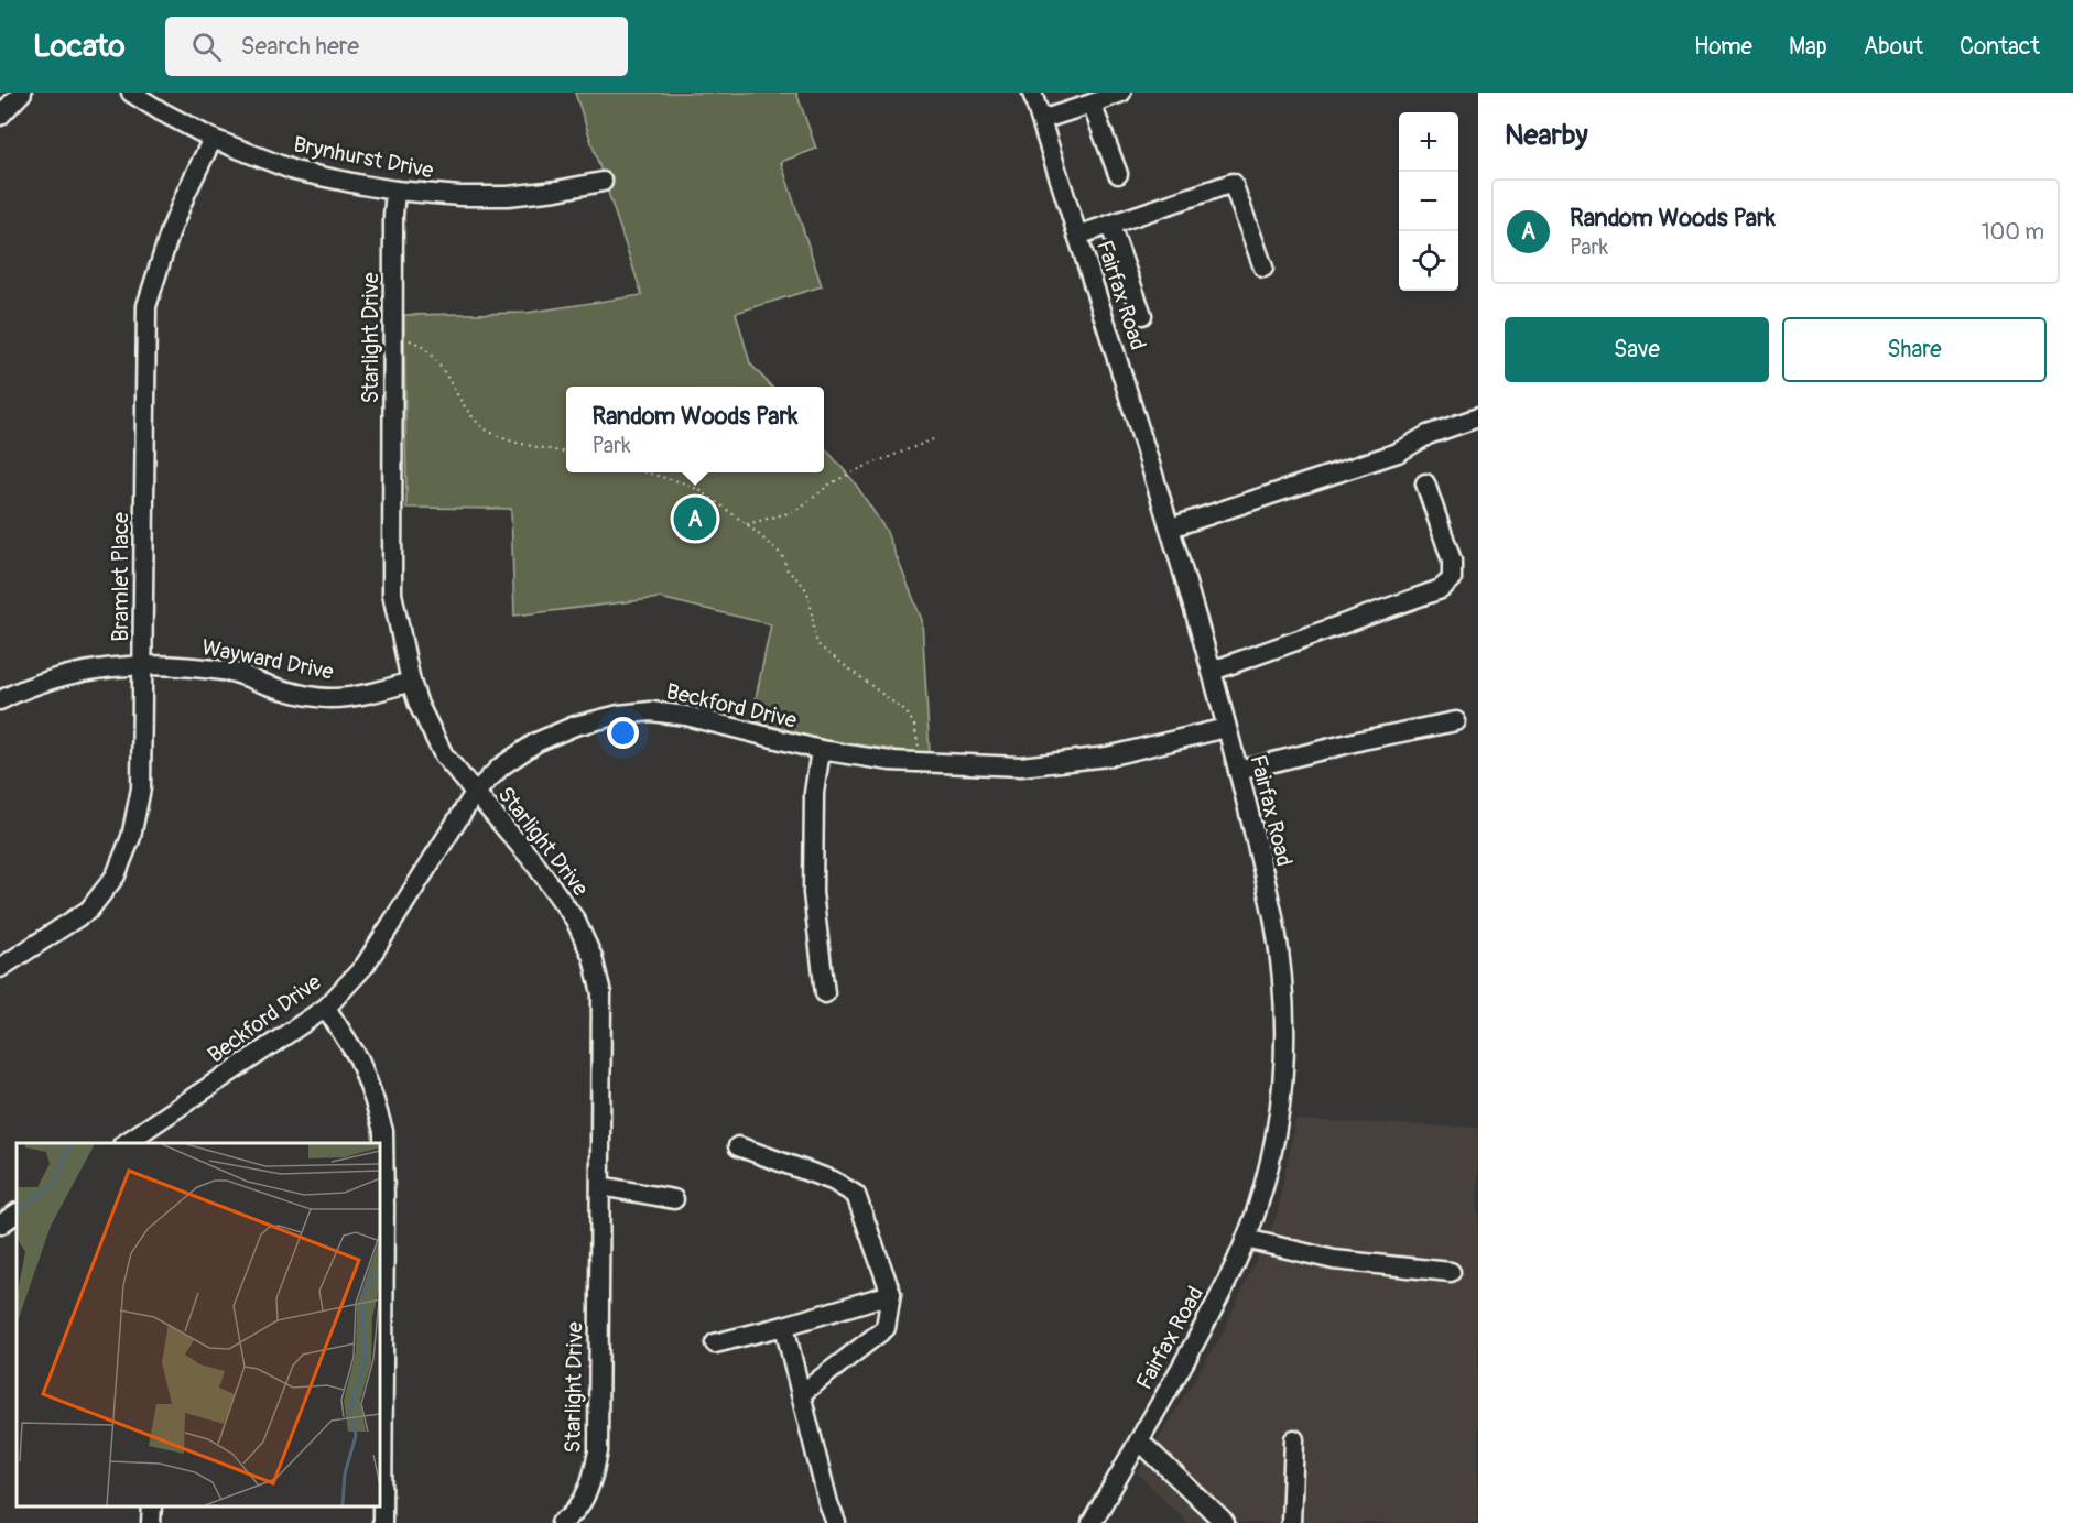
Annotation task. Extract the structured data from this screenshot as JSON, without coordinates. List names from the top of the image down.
{
  "streets": {
    "street": [
      "Brynhurst Drive",
      "Fairfax Road",
      "Starlight Drive",
      "Bramlet Place",
      "Wayward Drive",
      "Beckford Drive"
    ]
  },
  "crossings": [
    ["Brynhurst Drive", "Starlight Drive"],
    ["Brynhurst Drive", "Bramlet Place"],
    ["Fairfax Road", "Beckford Drive"],
    ["Starlight Drive", "Wayward Drive"],
    ["Starlight Drive", "Beckford Drive"],
    ["Bramlet Place", "Wayward Drive"]
  ],
  "page": {
    "header": "Locato",
    "search": "Search here",
    "nav": [
      "Home",
      "Map",
      "About",
      "Contact"
    ],
    "heading": "Nearby",
    "map_buttons": ["+", "−"],
    "list": [
      {
        "mark": "A",
        "name": "Random Woods Park",
        "note": "Park",
        "value": "100 m"
      }
    ],
    "buttons": ["Save", "Share"],
    "popup": ["Random Woods Park", "Park"],
    "pins": "A"
  }
}
